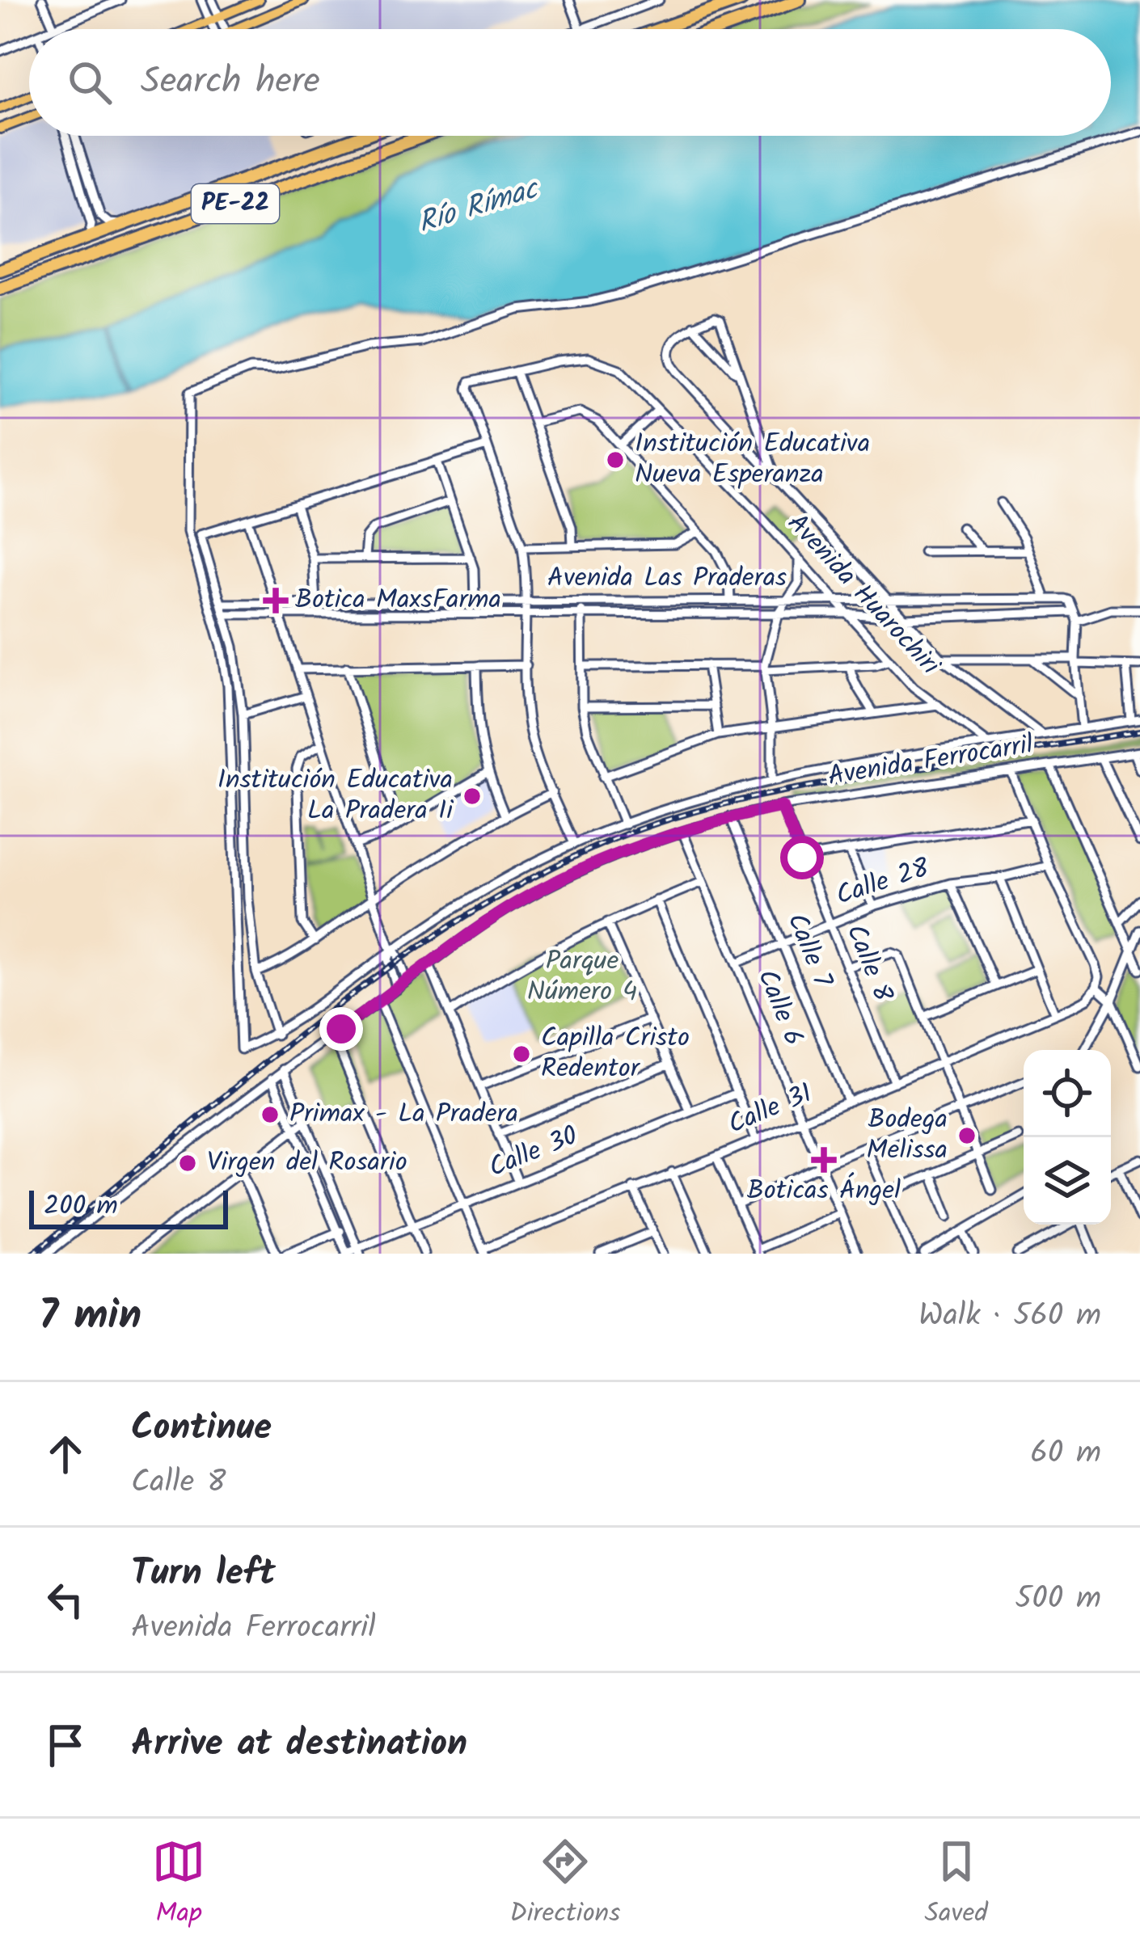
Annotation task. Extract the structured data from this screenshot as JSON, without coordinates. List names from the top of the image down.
{
  "streets": {
    "highway": ["PE-22"],
    "street": [
      "Avenida Las Praderas",
      "Avenida Huarochiri",
      "Avenida Ferrocarril",
      "Calle 28",
      "Calle 7",
      "Calle 8",
      "Calle 6",
      "Calle 31",
      "Calle 30"
    ]
  },
  "crossings": [
    ["Avenida Las Praderas", "Avenida Huarochiri"],
    ["Avenida Huarochiri", "Avenida Ferrocarril"],
    ["Avenida Ferrocarril", "Calle 7"],
    ["Avenida Ferrocarril", "Calle 8"],
    ["Avenida Ferrocarril", "Calle 6"],
    ["Calle 28", "Calle 7"],
    ["Calle 28", "Calle 8"],
    ["Calle 28", "Calle 6"],
    ["Calle 7", "Calle 31"],
    ["Calle 8", "Calle 31"],
    ["Calle 6", "Calle 31"]
  ],
  "water": ["Río Rímac"],
  "parks": ["Parque Número 4"],
  "places": {
    "other": [
      "Institución Educativa Nueva Esperanza",
      "Institución Educativa La Pradera Ii",
      "Capilla Cristo Redentor",
      "Primax - La Pradera",
      "Bodega Melissa",
      "Virgen del Rosario"
    ],
    "health": ["Botica MaxsFarma", "Boticas Ángel"]
  },
  "scale_bar": "200 m",
  "page": {
    "search": "Search here",
    "scale": "200 m",
    "heading": ["7 min", "Walk · 560 m"],
    "list": [
      ["Continue", "Calle 8", "60 m"],
      ["Turn left", "Avenida Ferrocarril", "500 m"],
      "Arrive at destination"
    ],
    "nav": ["Map", "Directions", "Saved"]
  }
}
